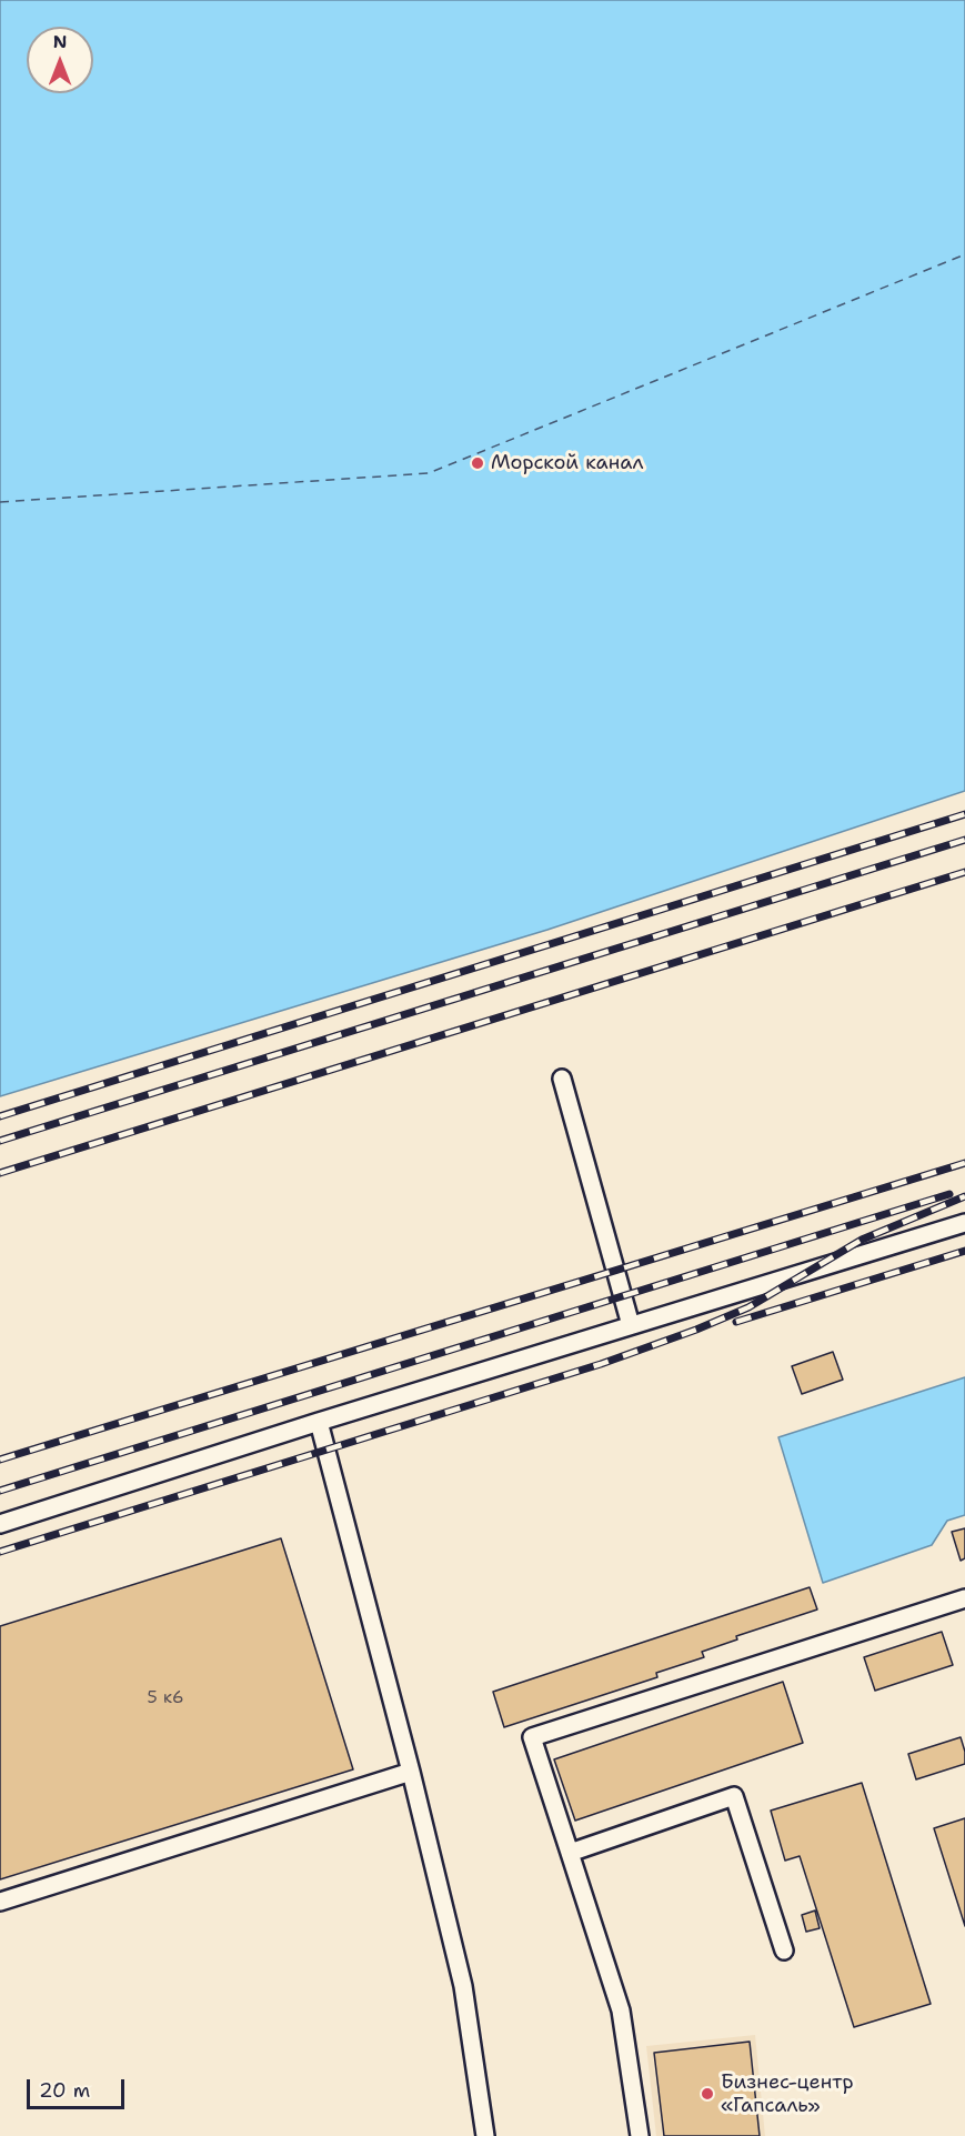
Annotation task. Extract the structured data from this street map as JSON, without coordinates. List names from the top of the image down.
{
  "places": ["Морской канал", "Бизнес-центр «Гапсаль»"],
  "house_numbers": ["5 к6"],
  "scale_bar": "20 m",
  "north": "top"
}
